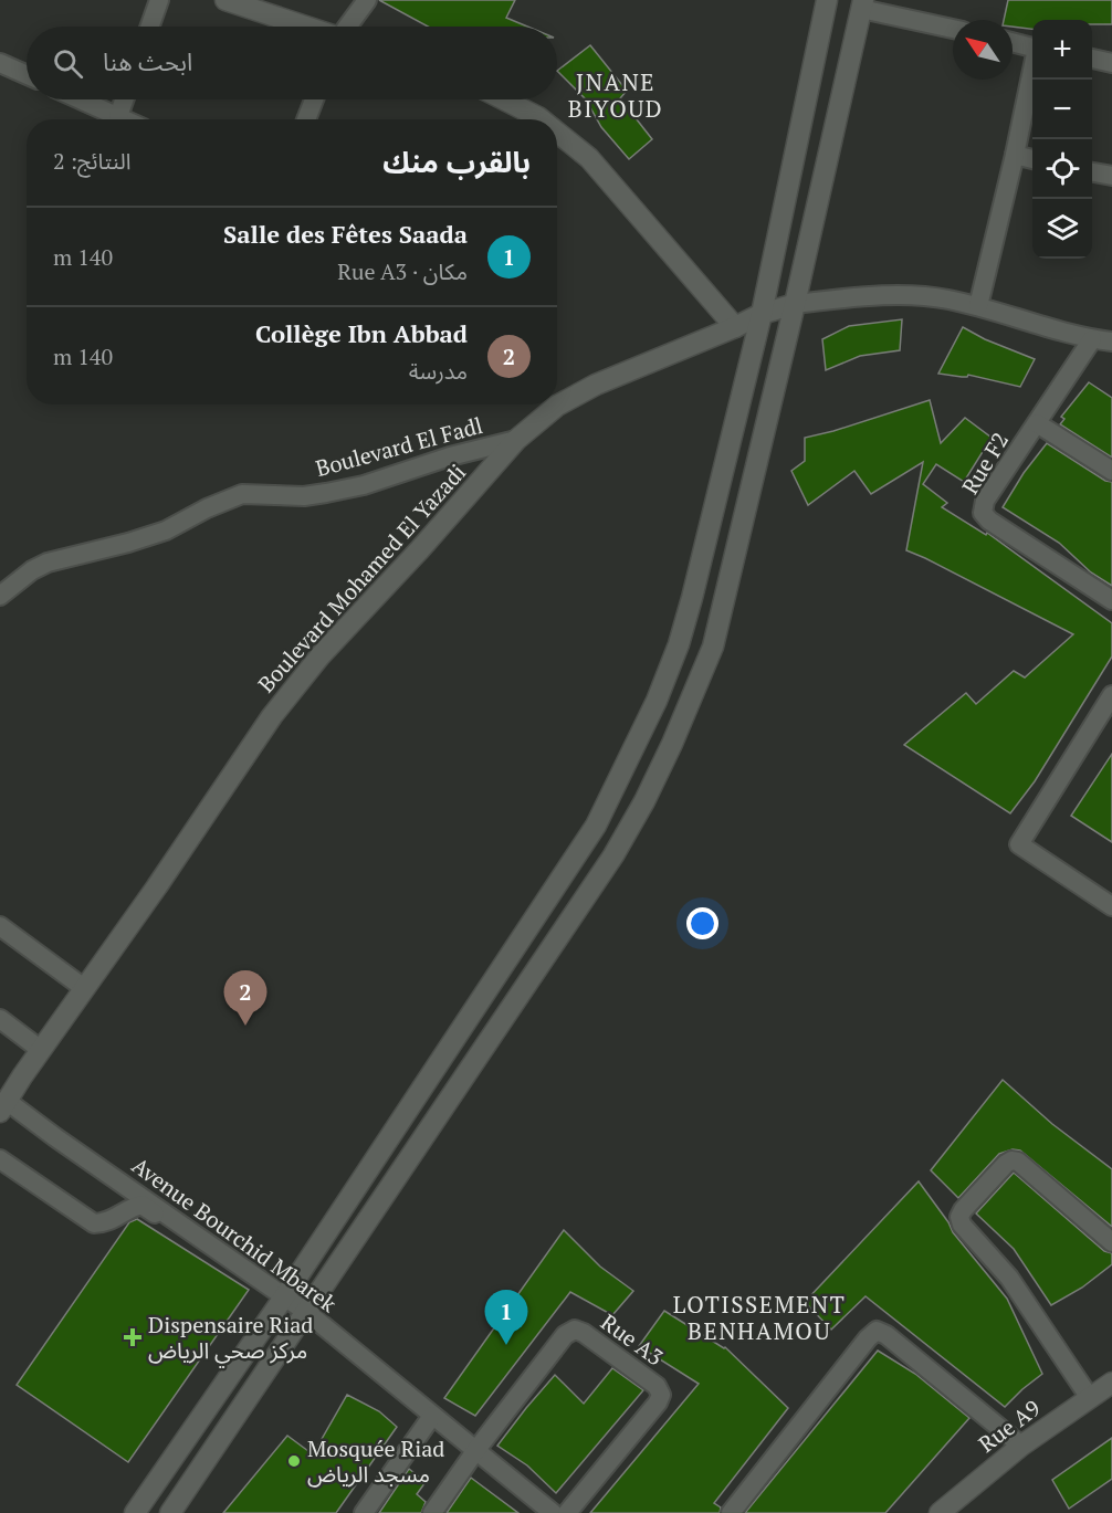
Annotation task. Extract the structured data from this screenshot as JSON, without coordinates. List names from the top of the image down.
{
  "streets": {
    "main road": ["Boulevard Mohamed El Yazadi", "Rue A9"],
    "street": [
      "Boulevard El Fadl",
      "Rue F2",
      "Avenue Bourchid Mbarek",
      "Rue A3"
    ]
  },
  "crossings": [
    ["Boulevard El Fadl", "Boulevard Mohamed El Yazadi"],
    ["Boulevard Mohamed El Yazadi", "Avenue Bourchid Mbarek"],
    ["Avenue Bourchid Mbarek", "Rue A3"]
  ],
  "districts": ["JNANE BIYOUD", "LOTISSEMENT BENHAMOU"],
  "places": {
    "health": ["Dispensaire Riad مركز صحي الرياض"],
    "other": ["Mosquée Riad مسجد الرياض"]
  },
  "north": "top left",
  "page": {
    "map_buttons": ["+", "−"],
    "search": "ابحث هنا",
    "heading": ["بالقرب منك", "النتائج: 2"],
    "list": [
      {
        "mark": "1",
        "name": "Salle des Fêtes Saada",
        "note": "مكان · Rue A3",
        "value": "140 m"
      },
      {
        "mark": "2",
        "name": "Collège Ibn Abbad",
        "note": "مدرسة",
        "value": "140 m"
      }
    ],
    "pins": ["2", "1"]
  }
}
